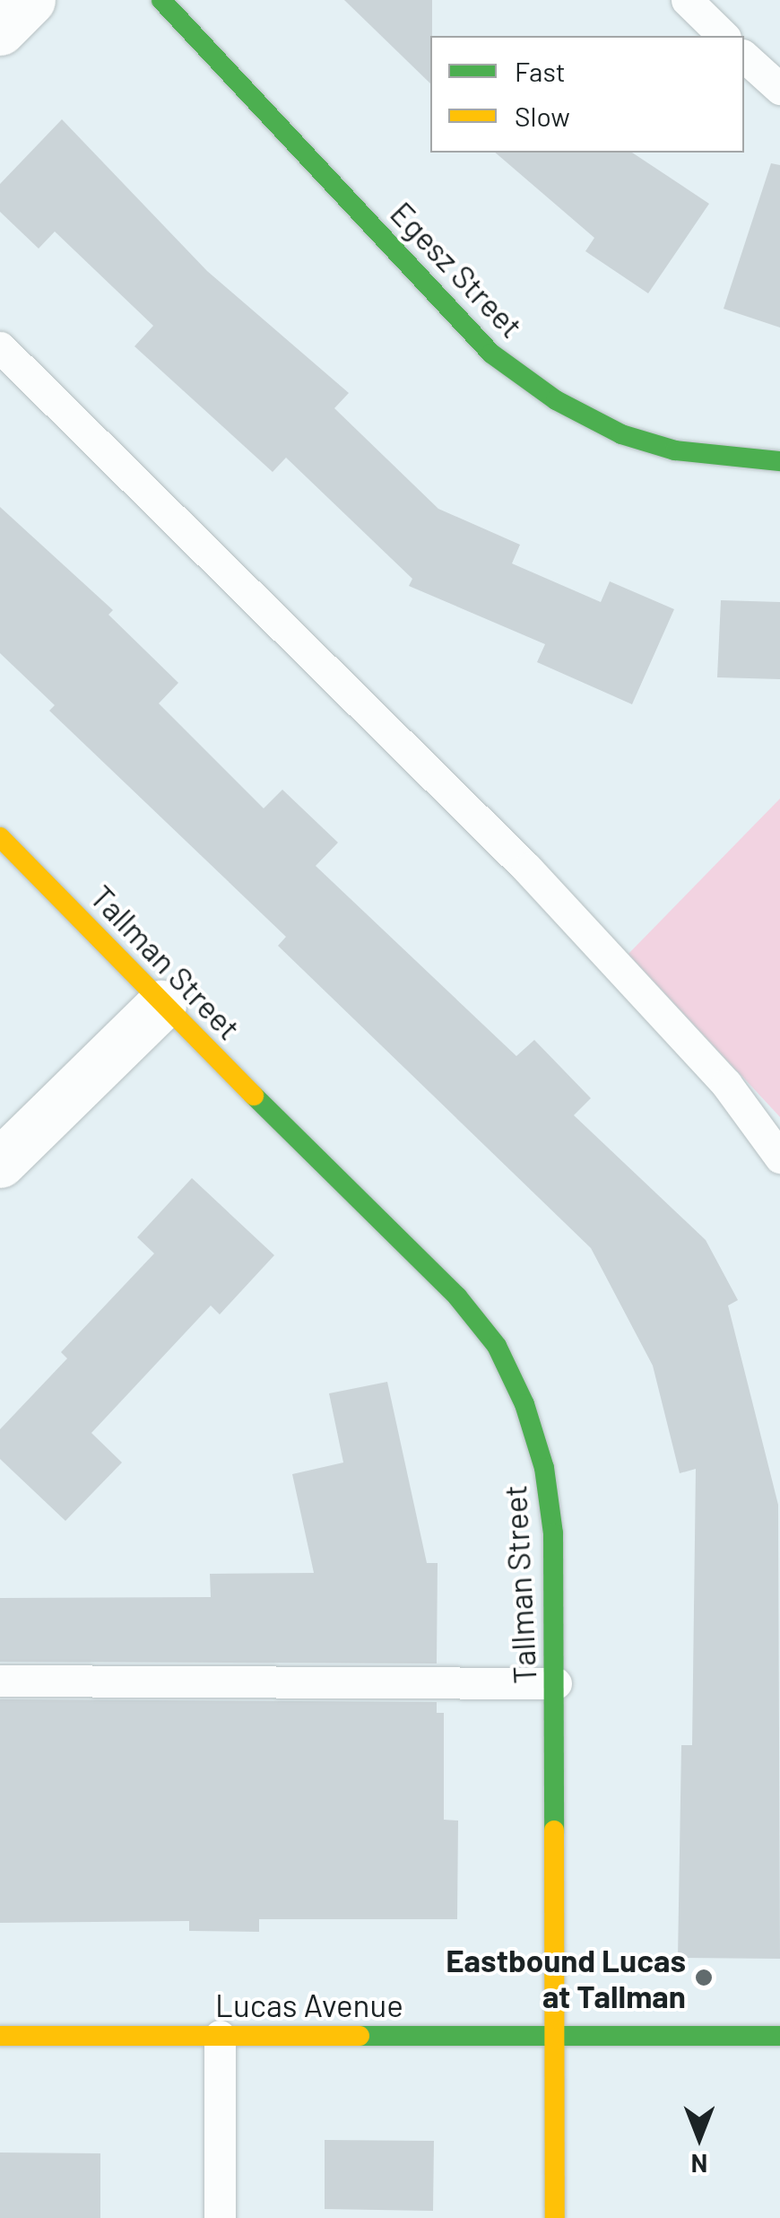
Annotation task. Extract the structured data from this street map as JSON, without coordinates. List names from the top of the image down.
{
  "streets": {
    "street": ["Egesz Street", "Tallman Street", "Lucas Avenue"]
  },
  "crossings": [
    ["Tallman Street", "Lucas Avenue"]
  ],
  "places": ["Eastbound Lucas at Tallman"],
  "legend": ["Fast", "Slow"],
  "north": "bottom"
}
